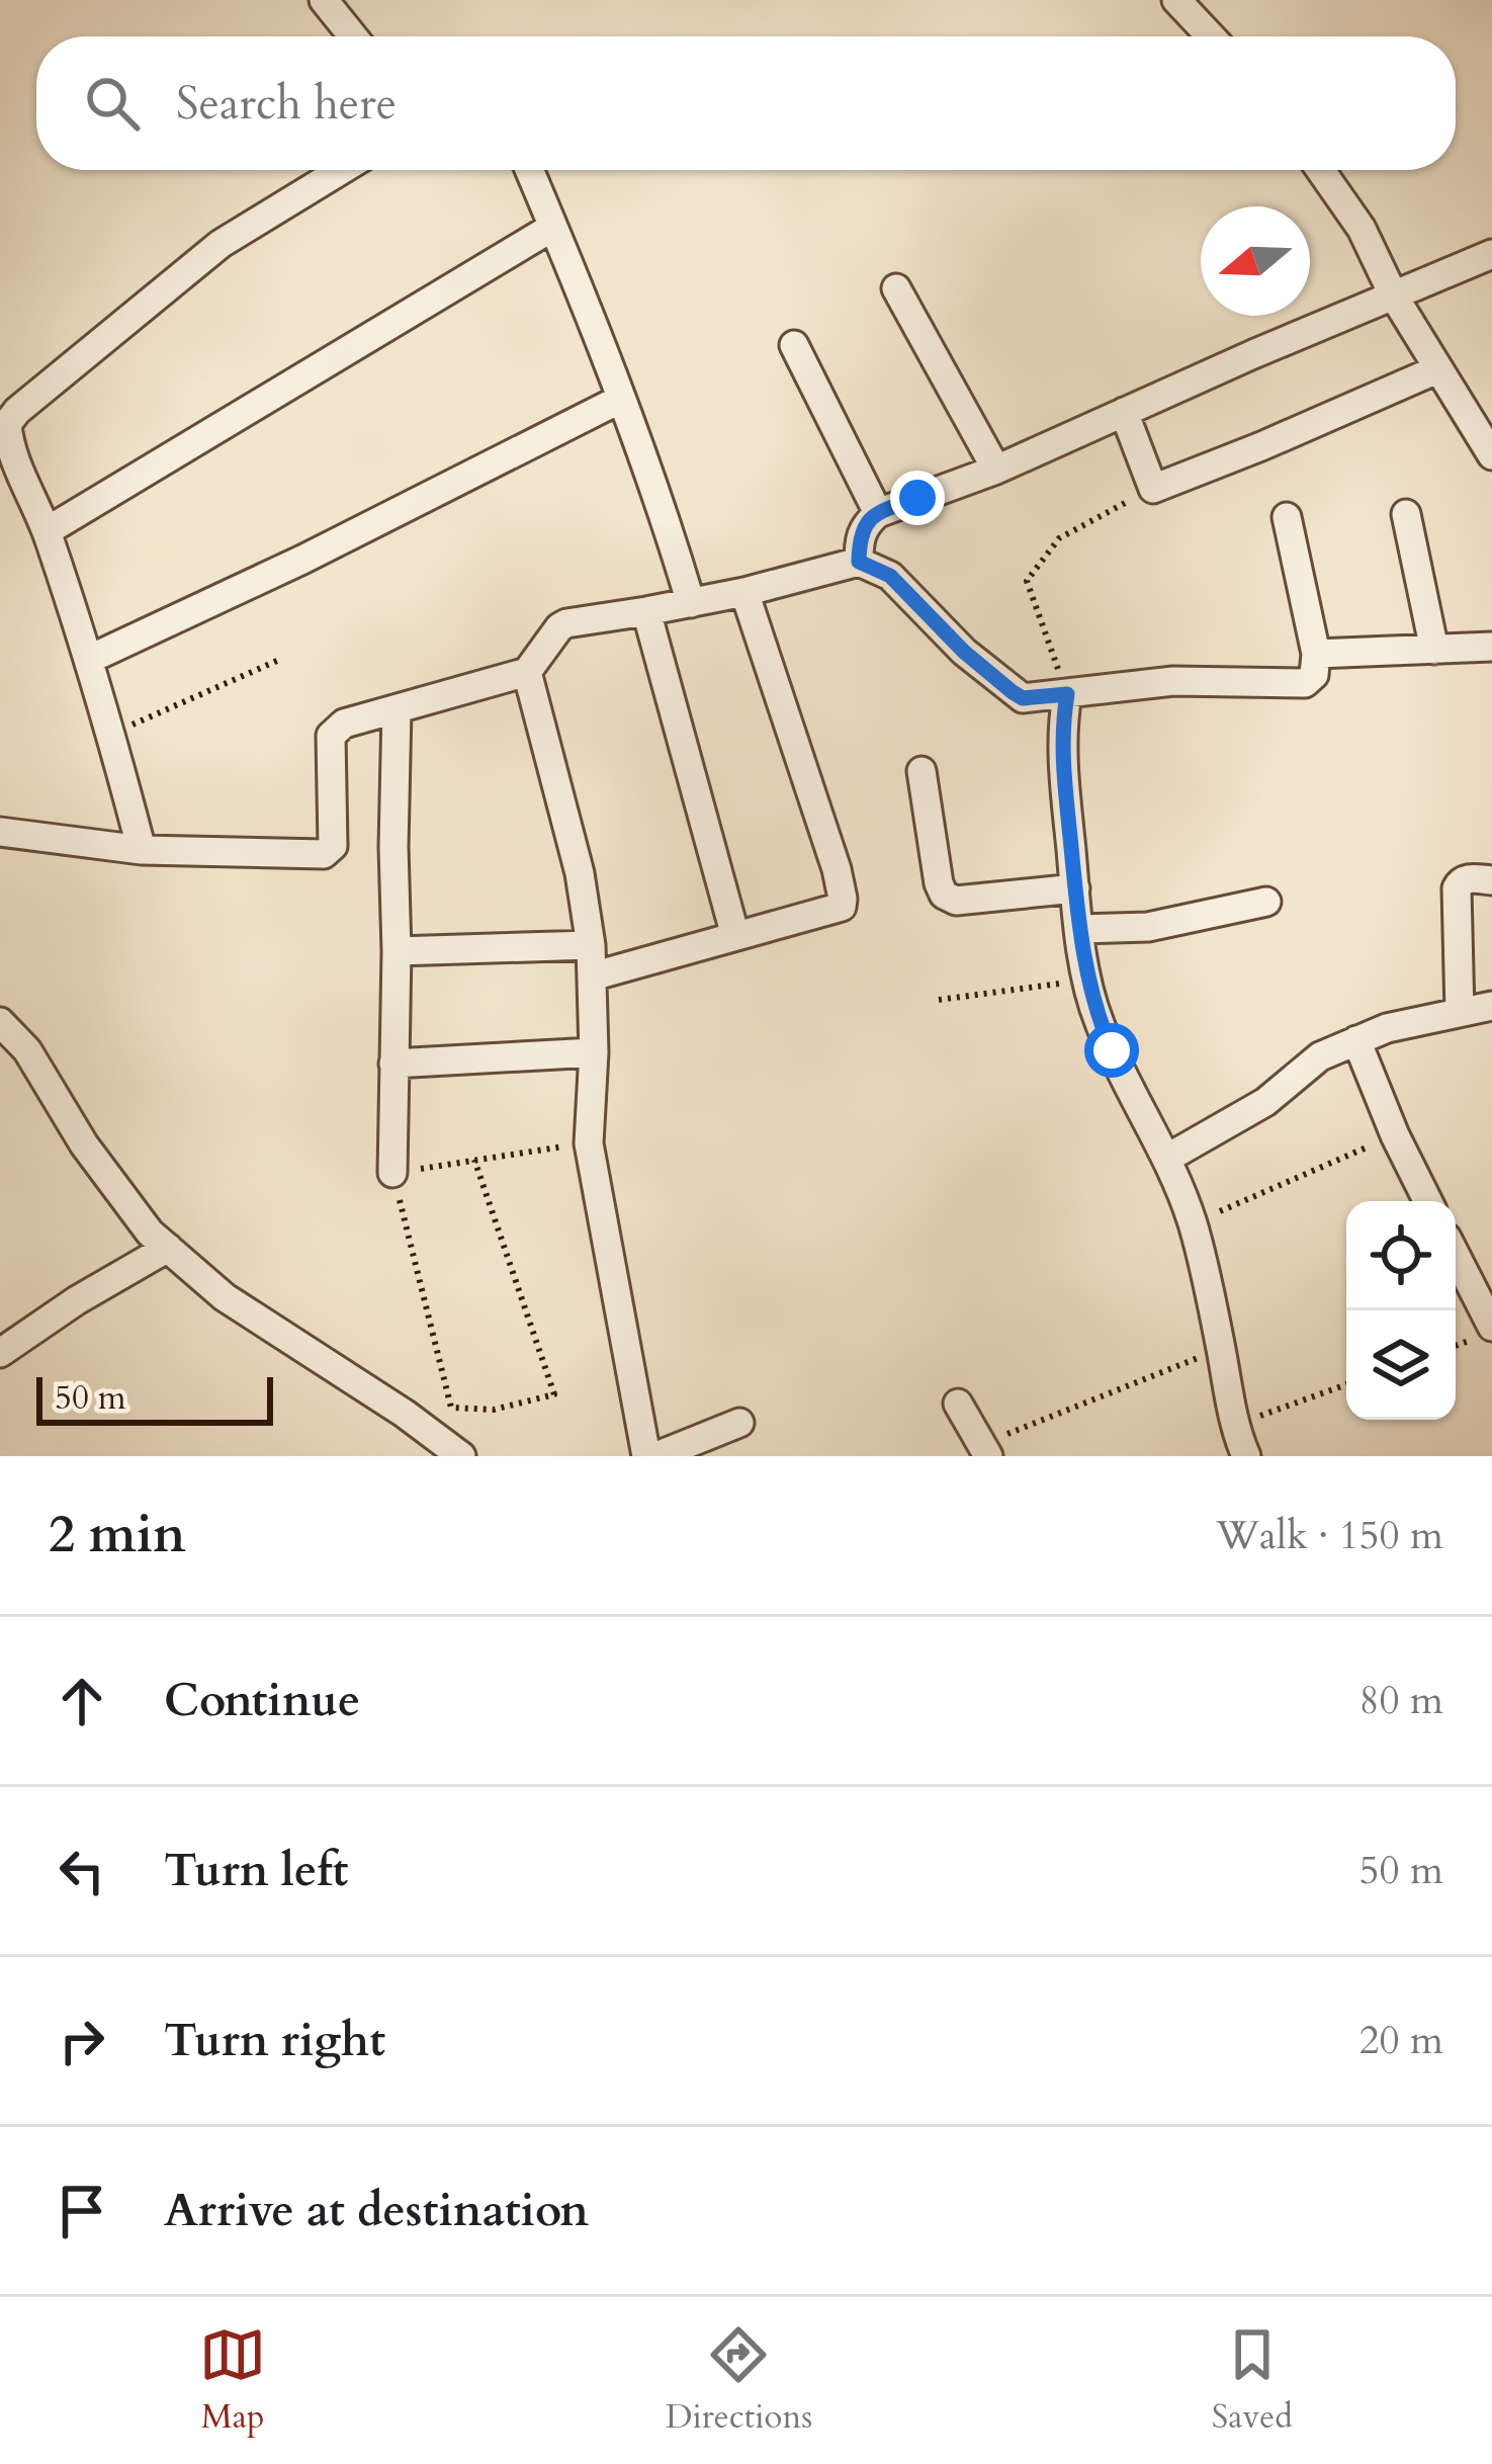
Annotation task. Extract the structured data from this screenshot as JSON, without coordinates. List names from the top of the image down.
{
  "scale_bar": "50 m",
  "north": "left",
  "page": {
    "search": "Search here",
    "scale": "50 m",
    "heading": ["2 min", "Walk · 150 m"],
    "list": [
      ["Continue", "80 m"],
      ["Turn left", "50 m"],
      ["Turn right", "20 m"],
      "Arrive at destination"
    ],
    "nav": ["Map", "Directions", "Saved"]
  }
}
